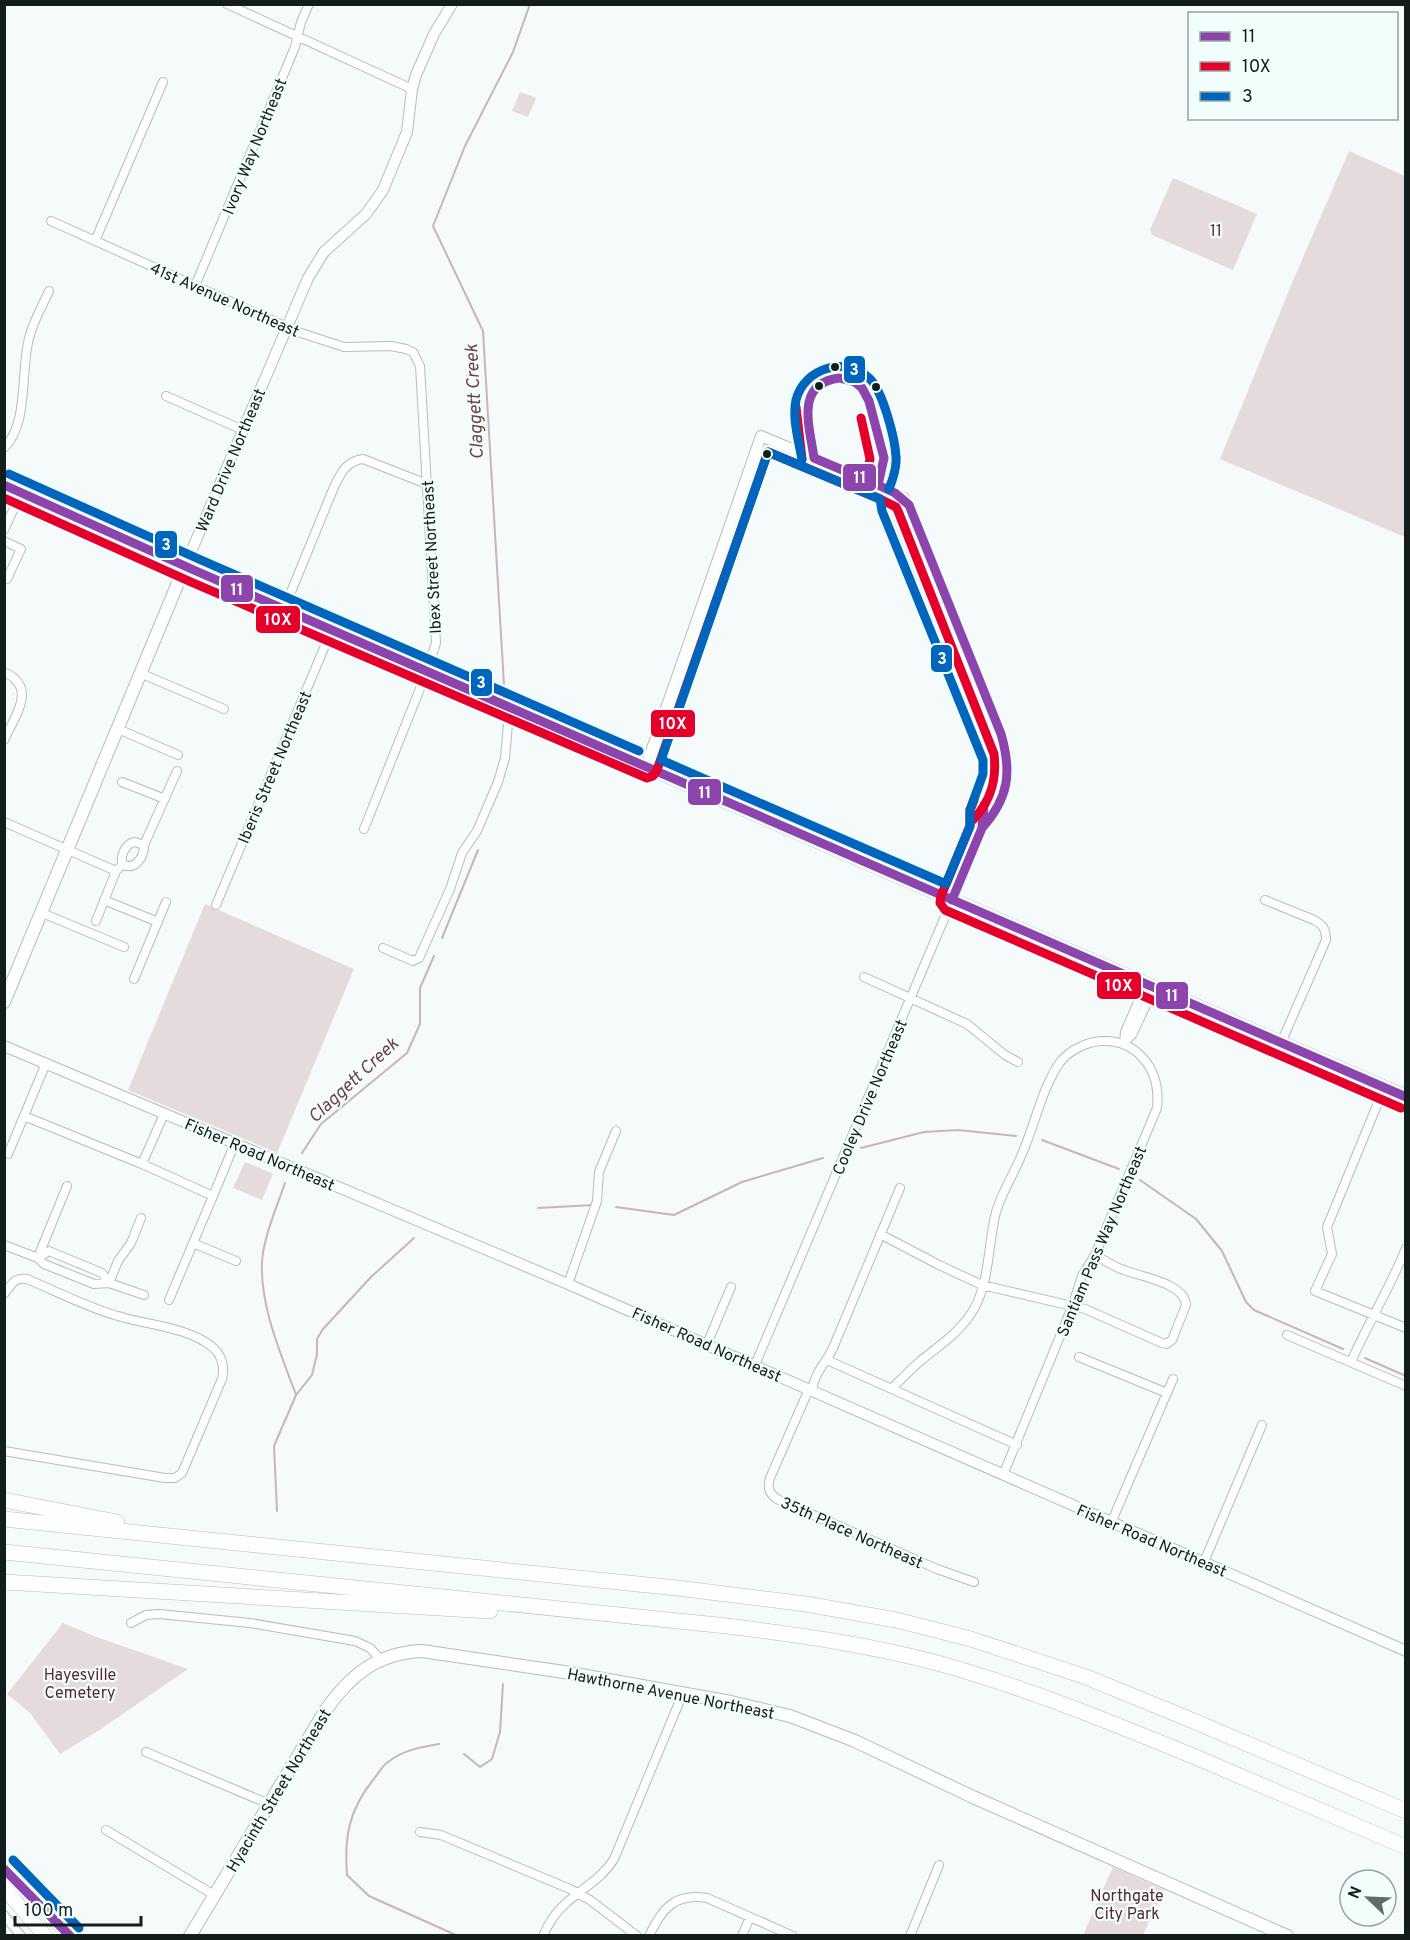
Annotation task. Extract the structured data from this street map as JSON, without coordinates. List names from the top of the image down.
{
  "streets": {
    "main road": ["Ward Drive Northeast", "Hawthorne Avenue Northeast", "Hyacinth Street Northeast"],
    "street": [
      "Ivory Way Northeast",
      "41st Avenue Northeast",
      "Ibex Street Northeast",
      "Iberis Street Northeast",
      "Cooley Drive Northeast",
      "Fisher Road Northeast",
      "Santiam Pass Way Northeast",
      "35th Place Northeast"
    ]
  },
  "crossings": [
    ["Ivory Way Northeast", "41st Avenue Northeast"],
    ["41st Avenue Northeast", "Ward Drive Northeast"],
    ["41st Avenue Northeast", "Ibex Street Northeast"],
    ["Cooley Drive Northeast", "Fisher Road Northeast"],
    ["Fisher Road Northeast", "Santiam Pass Way Northeast"],
    ["Fisher Road Northeast", "35th Place Northeast"],
    ["Hawthorne Avenue Northeast", "Hyacinth Street Northeast"]
  ],
  "water": ["Claggett Creek"],
  "parks": ["11", "Hayesville Cemetery", "Northgate City Park"],
  "lines": ["transit line 3", "transit line 11", "transit line 10X"],
  "legend": ["11", "10X", "3"],
  "scale_bar": "100 m",
  "north": "top left"
}
